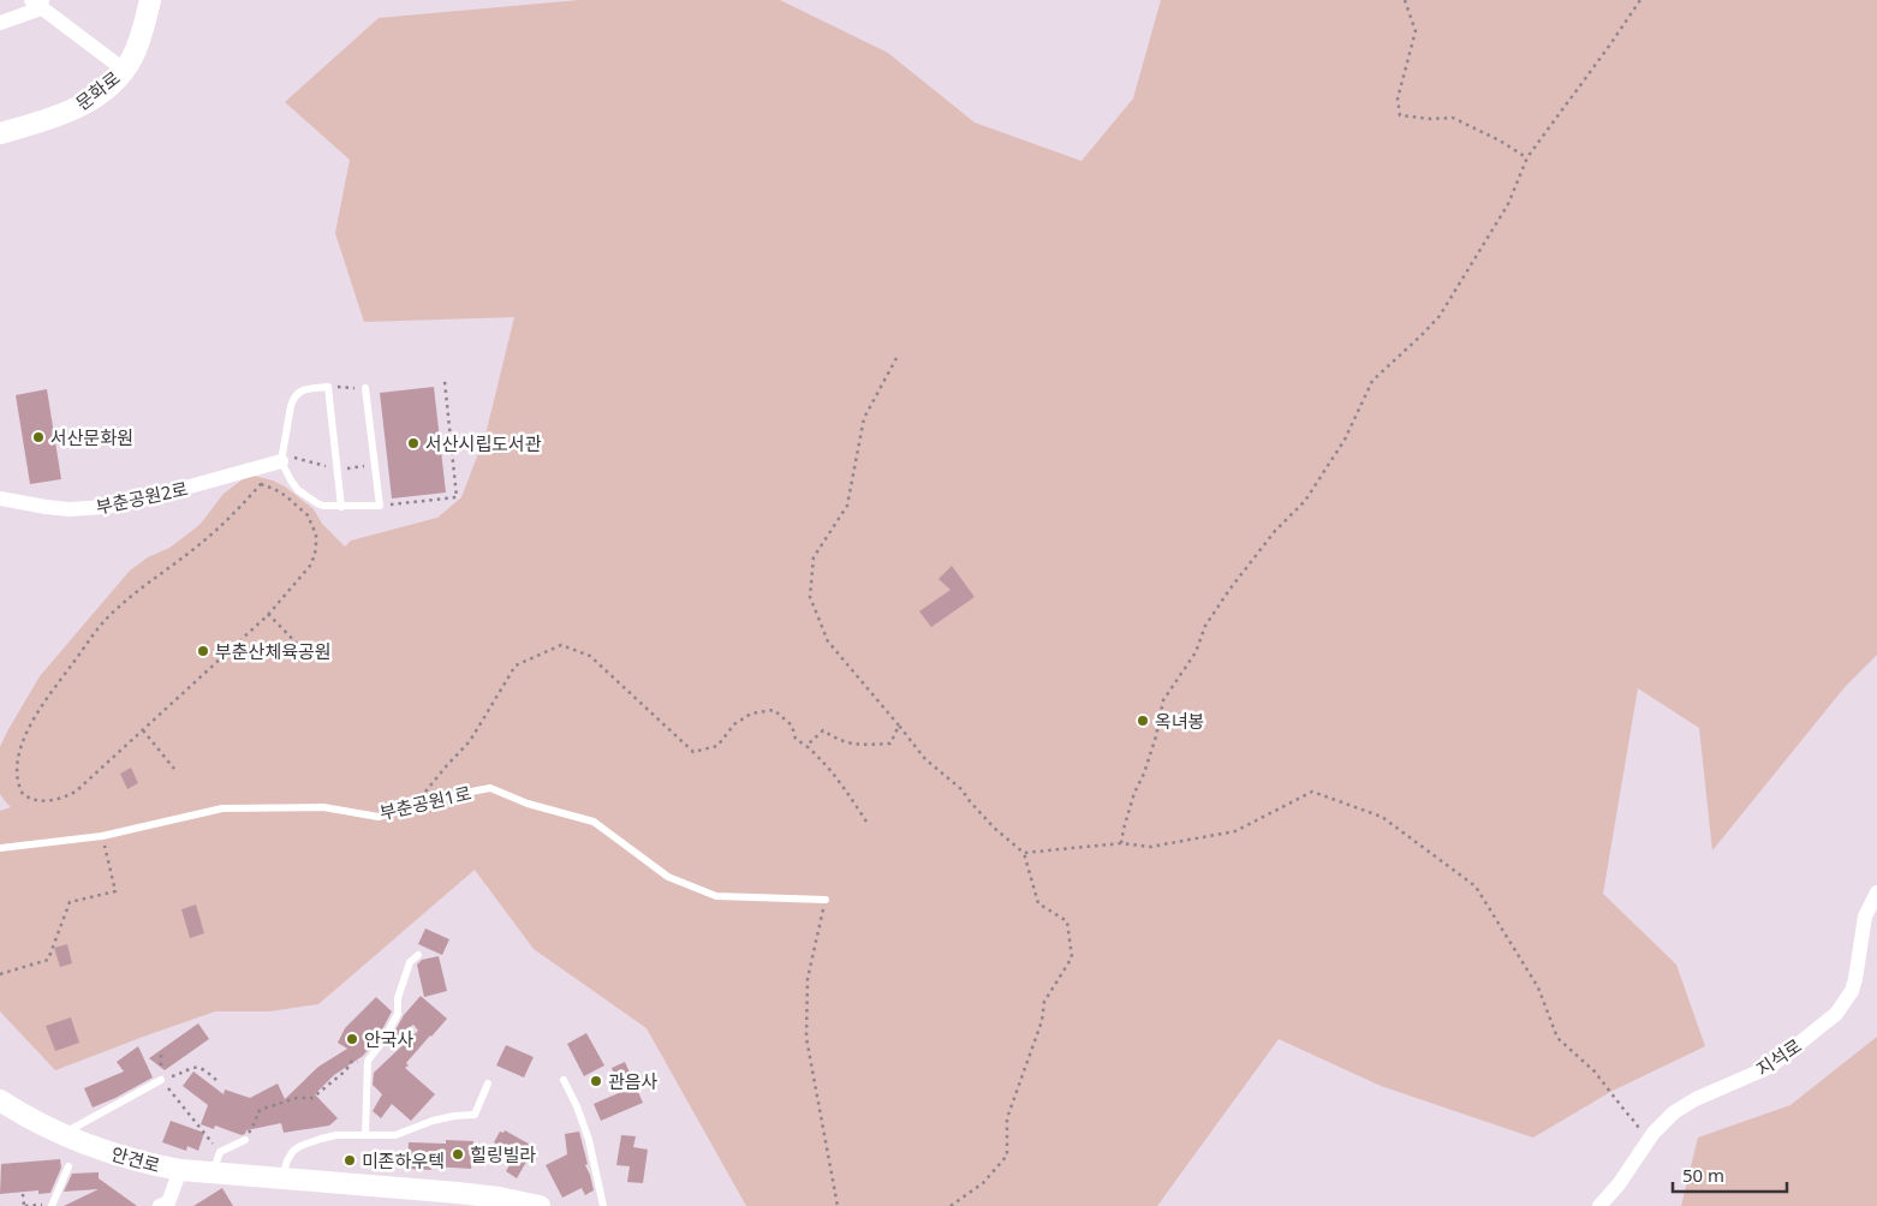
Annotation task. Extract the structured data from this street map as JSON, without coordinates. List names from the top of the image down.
{
  "streets": {
    "street": [
      "문화로",
      "부춘공원2로",
      "지석로",
      "안견로"
    ],
    "lane": ["부춘공원1로"]
  },
  "places": [
    "서산문화원",
    "서산시립도서관",
    "부춘산체육공원",
    "옥녀봉",
    "안국사",
    "관음사",
    "힐링빌라",
    "미존하우텍"
  ],
  "scale_bar": "50 m"
}
